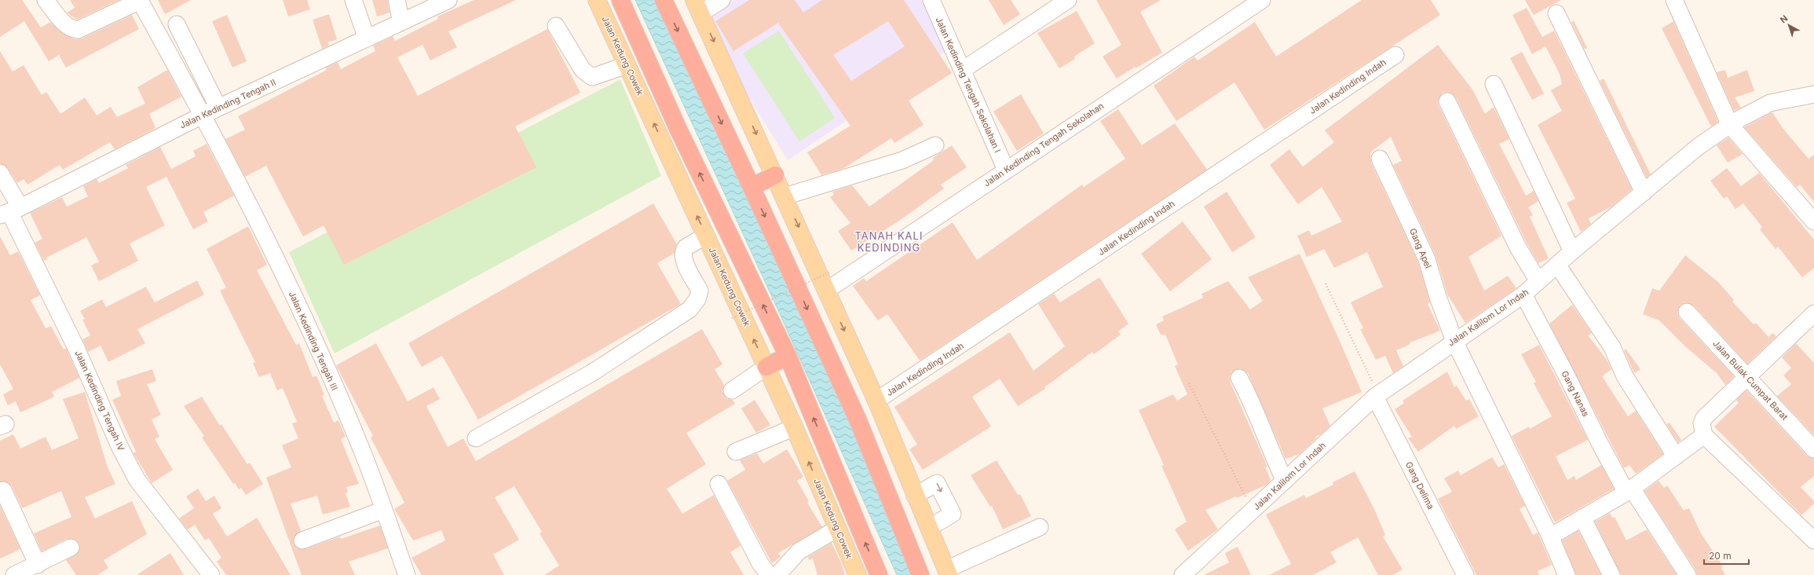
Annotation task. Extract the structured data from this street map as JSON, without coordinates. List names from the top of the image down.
{
  "streets": {
    "main road": ["Jalan Kedung Cowek"],
    "street": [
      "Jalan Kedinding Tengah Sekolahan I",
      "Jalan Kedinding Indah",
      "Jalan Kedinding Tengah II",
      "Jalan Kedinding Tengah Sekolahan",
      "Gang Apel",
      "Jalan Kalilom Lor Indah",
      "Jalan Kedinding Tengah III",
      "Jalan Bulak Cumpat Barat",
      "Gang Nanas",
      "Jalan Kedinding Tengah IV",
      "Gang Delima"
    ]
  },
  "crossings": [
    ["Jalan Kedinding Tengah Sekolahan I", "Jalan Kedinding Tengah Sekolahan"],
    ["Jalan Kedinding Tengah II", "Jalan Kedinding Tengah III"],
    ["Jalan Kedinding Tengah II", "Jalan Kedinding Tengah IV"],
    ["Gang Apel", "Jalan Kalilom Lor Indah"],
    ["Jalan Kalilom Lor Indah", "Gang Nanas"],
    ["Jalan Kalilom Lor Indah", "Gang Delima"]
  ],
  "districts": ["TANAH KALI KEDINDING"],
  "scale_bar": "20 m",
  "north": "top left"
}
